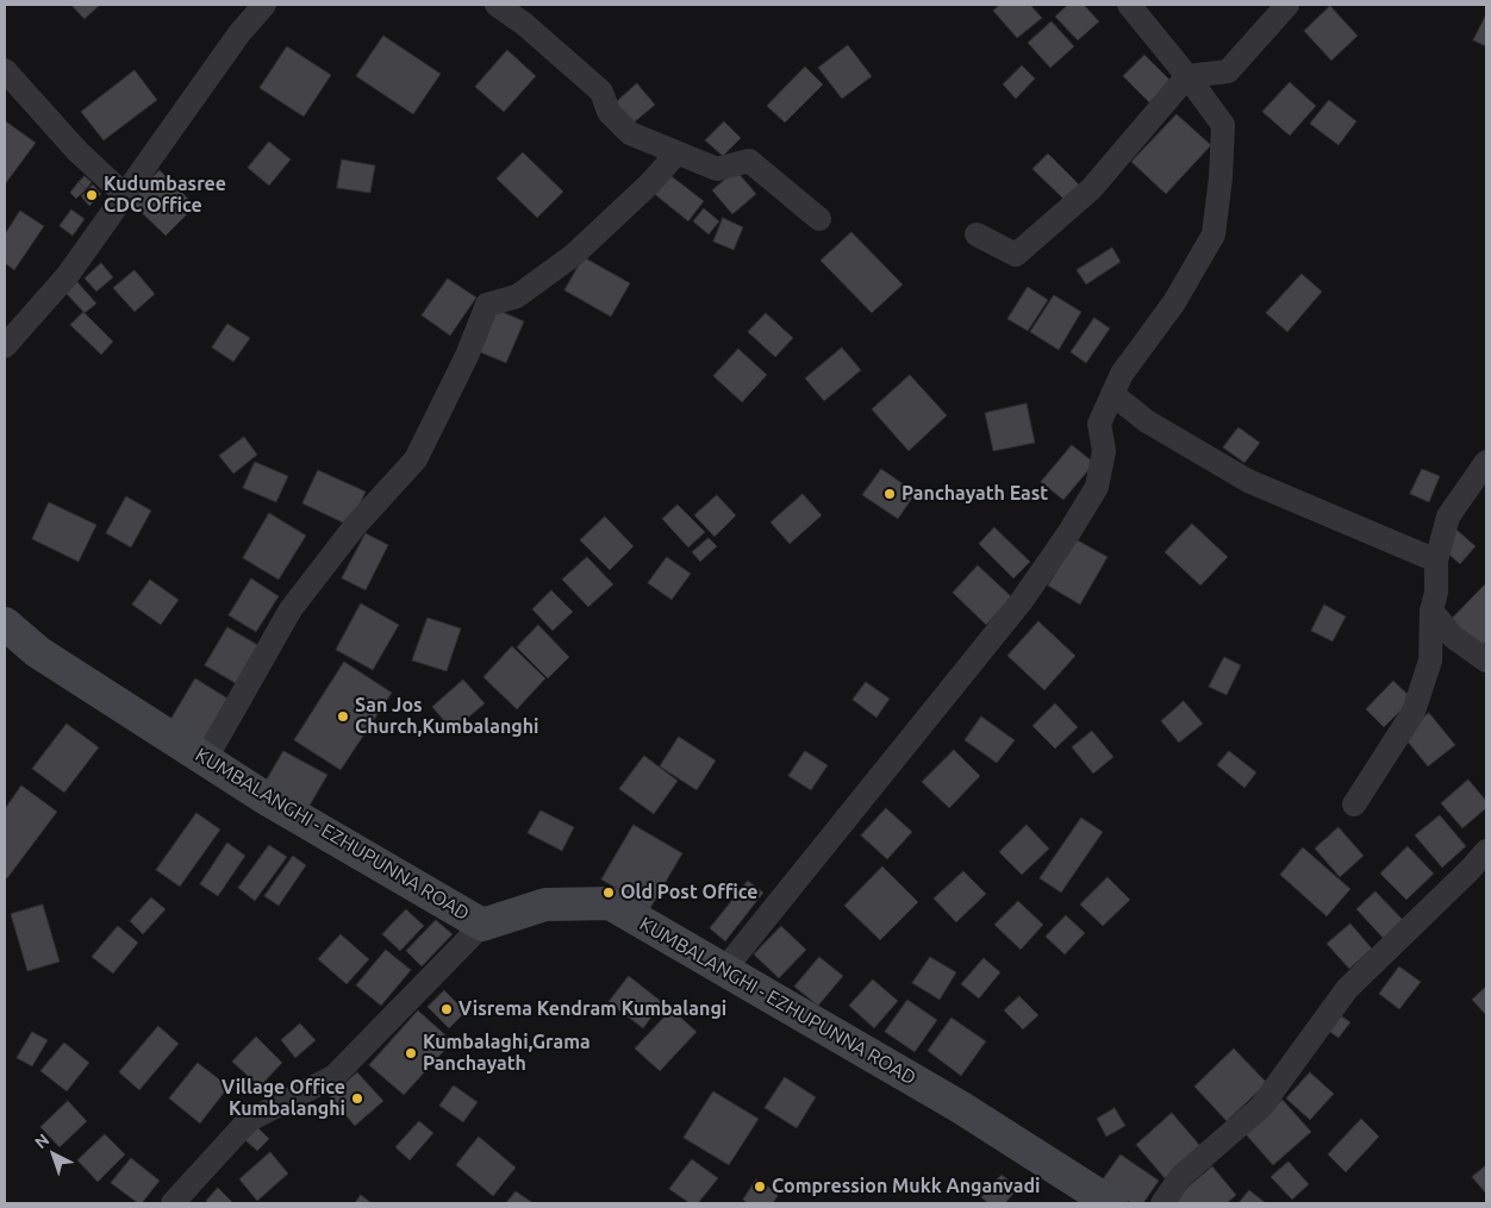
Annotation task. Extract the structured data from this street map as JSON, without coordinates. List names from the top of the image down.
{
  "streets": {
    "main road": ["KUMBALANGHI - EZHUPUNNA ROAD"]
  },
  "places": [
    "Kudumbasree CDC Office",
    "Panchayath East",
    "San Jos Church,Kumbalanghi",
    "Old Post Office",
    "Visrema Kendram Kumbalangi",
    "Kumbalaghi,Grama Panchayath",
    "Village Office Kumbalanghi",
    "Compression Mukk Anganvadi"
  ],
  "north": "top left"
}
